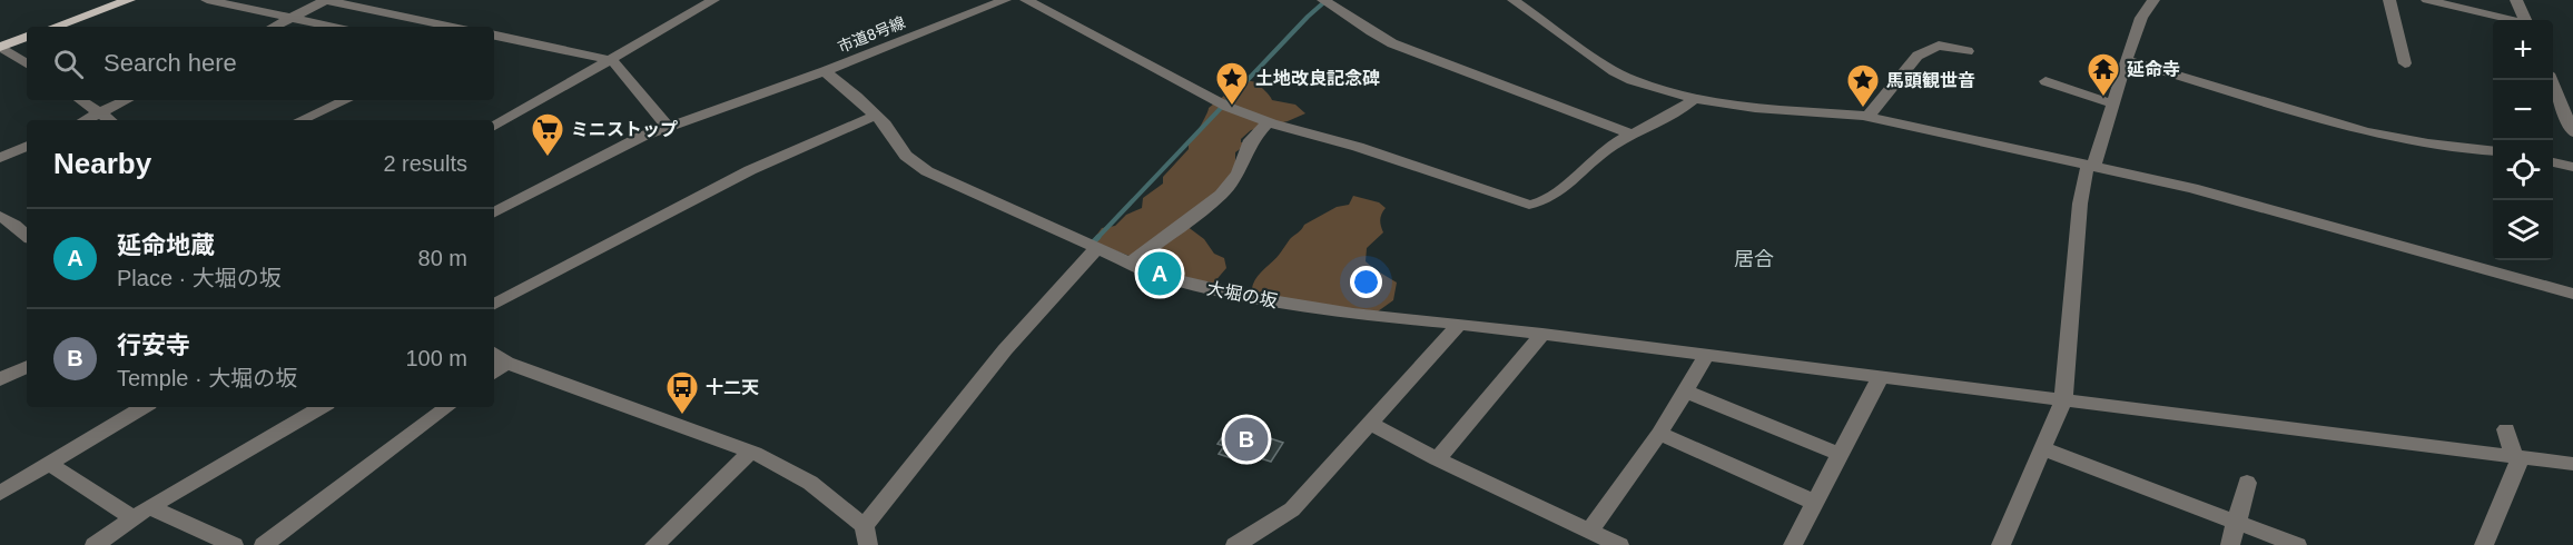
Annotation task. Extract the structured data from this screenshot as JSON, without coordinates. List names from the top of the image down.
{
  "streets": {
    "street": ["市道8号線", "大堀の坂"]
  },
  "crossings": [
    ["市道8号線", "大堀の坂"]
  ],
  "districts": ["居合"],
  "places": {
    "temple": ["延命寺"],
    "place": ["土地改良記念碑", "馬頭観世音"],
    "supermarket": ["ミニストップ"],
    "bus stop": ["十二天"]
  },
  "page": {
    "map_buttons": ["+", "−"],
    "search": "Search here",
    "heading": ["Nearby", "2 results"],
    "list": [
      {
        "mark": "A",
        "name": "延命地蔵",
        "note": "Place · 大堀の坂",
        "value": "80 m"
      },
      {
        "mark": "B",
        "name": "行安寺",
        "note": "Temple · 大堀の坂",
        "value": "100 m"
      }
    ],
    "pins": ["A", "B"]
  }
}
